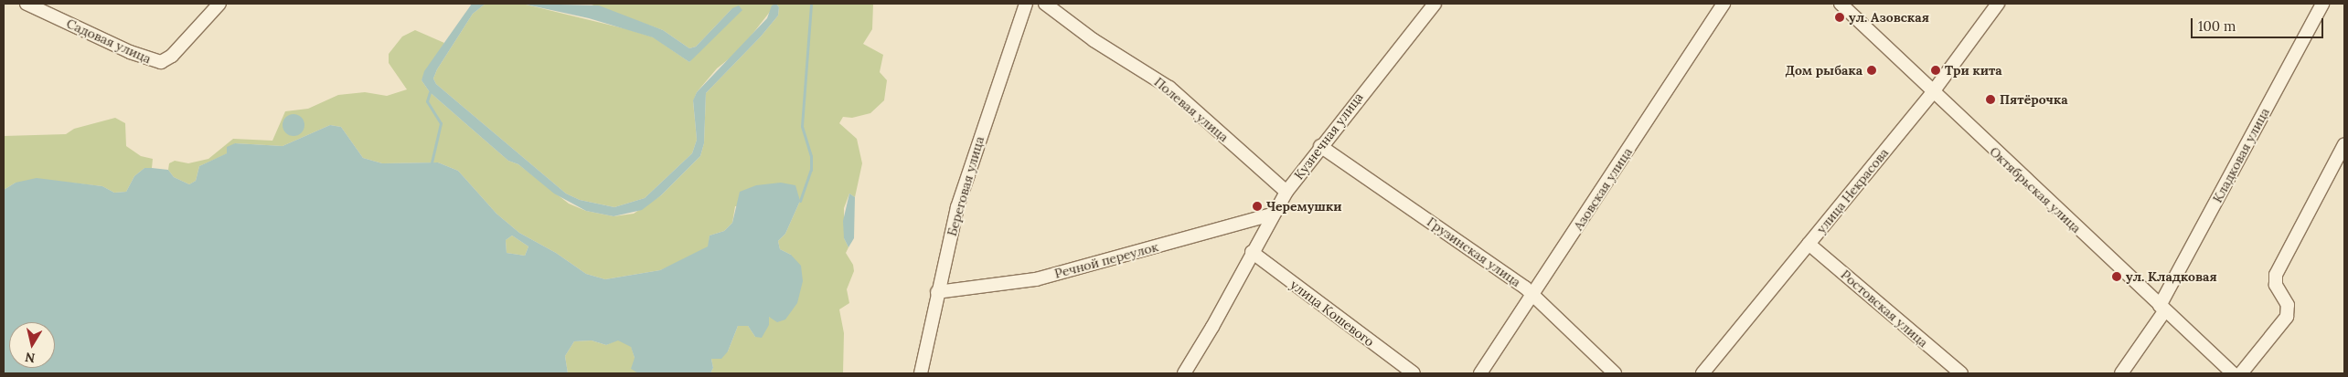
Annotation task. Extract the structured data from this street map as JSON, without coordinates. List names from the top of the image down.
{
  "streets": {
    "street": [
      "Садовая улица",
      "Полевая улица",
      "Кузнечная улица",
      "Кладковая улица",
      "Береговая улица",
      "Азовская улица",
      "Октябрьская улица",
      "улица Некрасова",
      "Грузинская улица",
      "Речной переулок",
      "Ростовская улица",
      "улица Кошевого"
    ]
  },
  "crossings": [
    ["Полевая улица", "Кузнечная улица"],
    ["Кузнечная улица", "Грузинская улица"],
    ["Кузнечная улица", "Речной переулок"],
    ["Кузнечная улица", "улица Кошевого"],
    ["Кладковая улица", "Октябрьская улица"],
    ["Береговая улица", "Речной переулок"],
    ["Азовская улица", "Грузинская улица"],
    ["Октябрьская улица", "улица Некрасова"],
    ["улица Некрасова", "Ростовская улица"]
  ],
  "places": [
    "ул. Азовская",
    "Дом рыбака",
    "Три кита",
    "Пятёрочка",
    "Черемушки",
    "ул. Кладковая"
  ],
  "scale_bar": "100 m",
  "north": "bottom"
}
